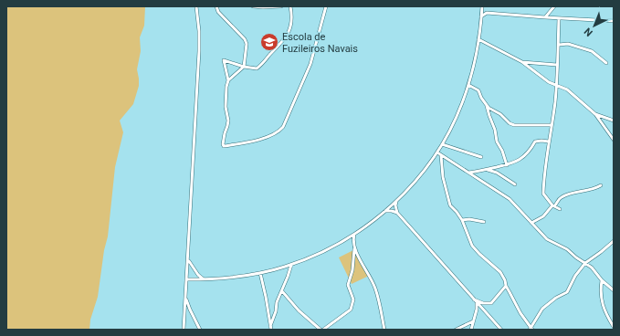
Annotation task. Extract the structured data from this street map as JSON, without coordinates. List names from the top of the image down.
{
  "places": {
    "school or university": ["Escola de Fuzileiros Navais"]
  },
  "north": "bottom left"
}
